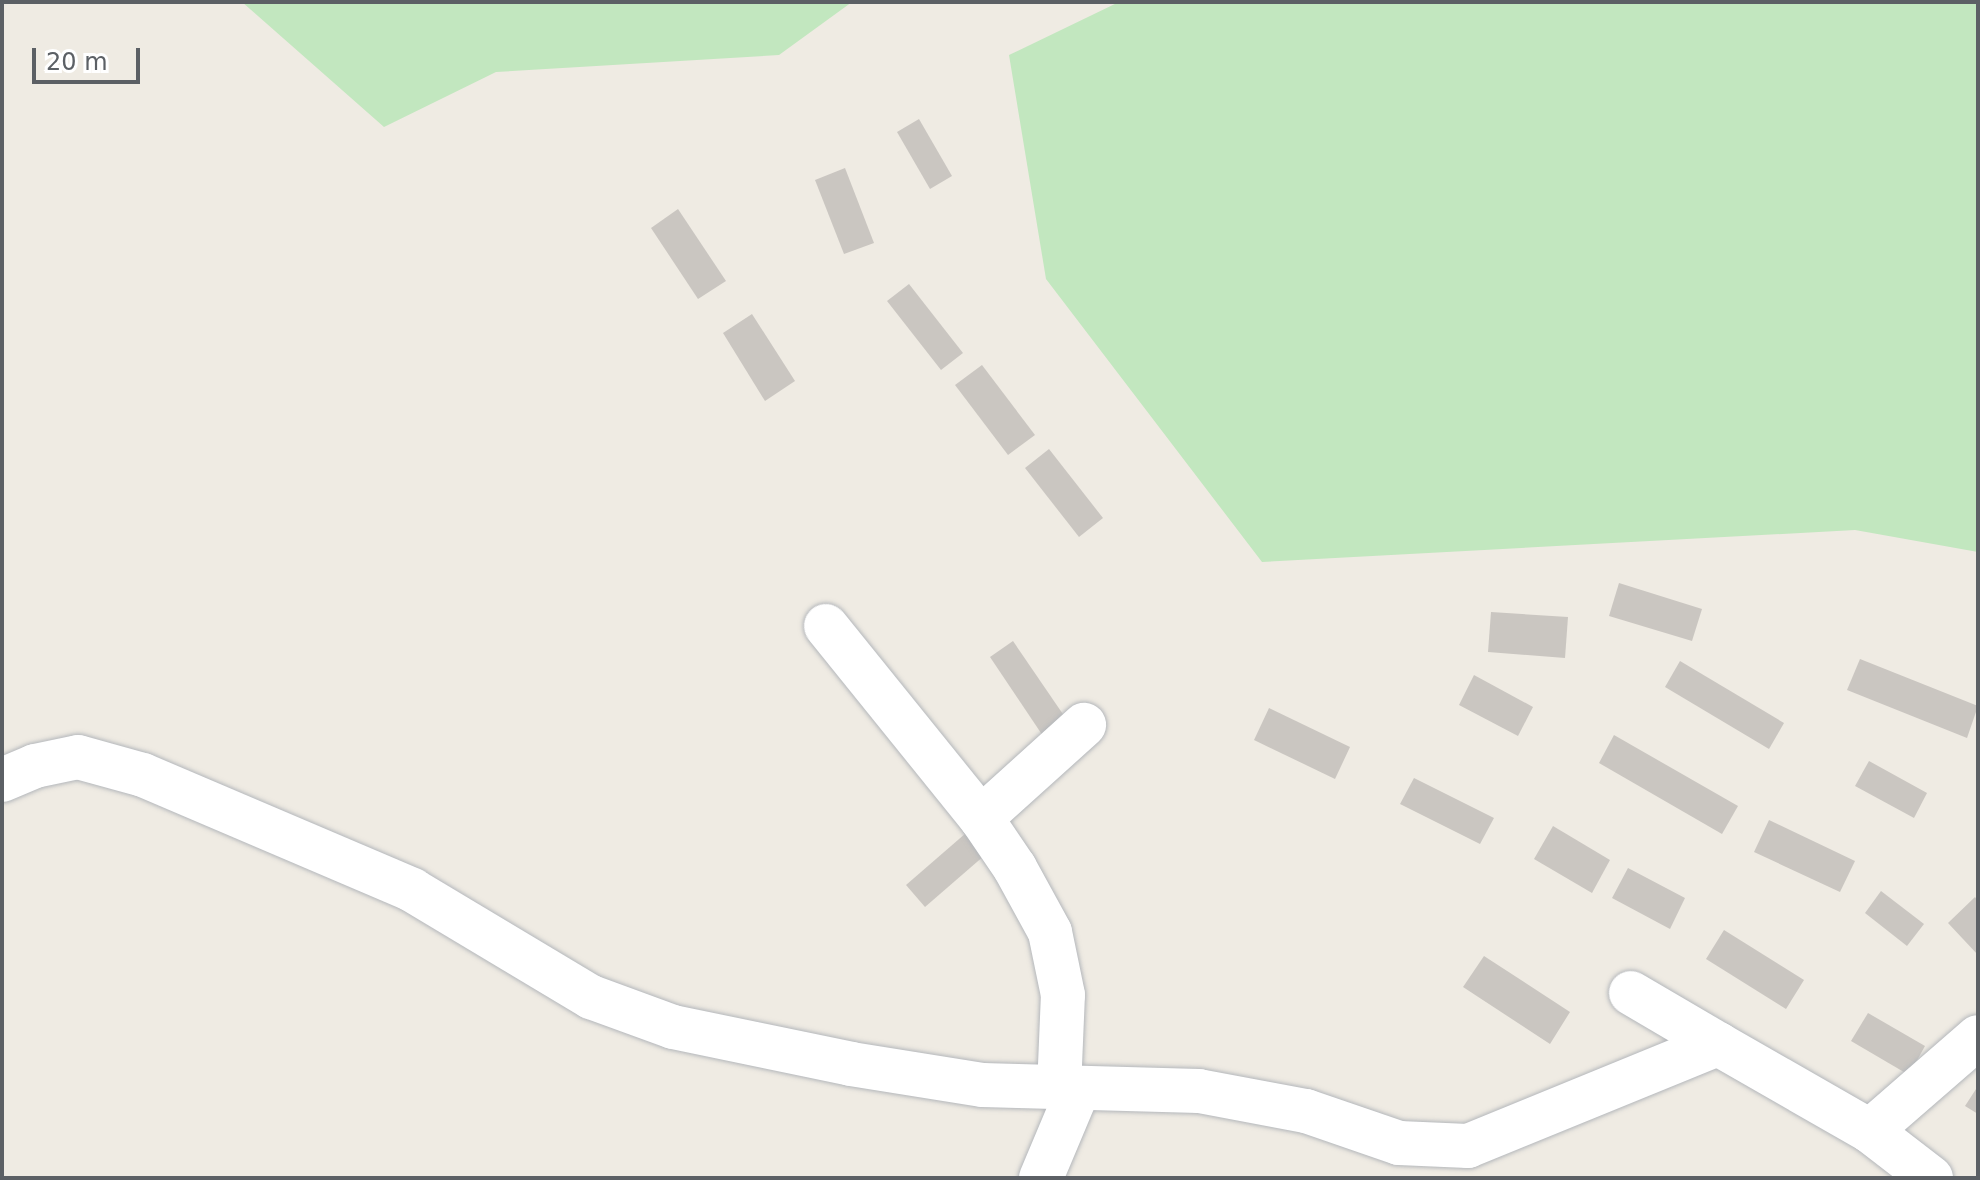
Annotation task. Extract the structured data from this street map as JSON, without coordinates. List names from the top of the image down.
{
  "scale_bar": "20 m"
}
